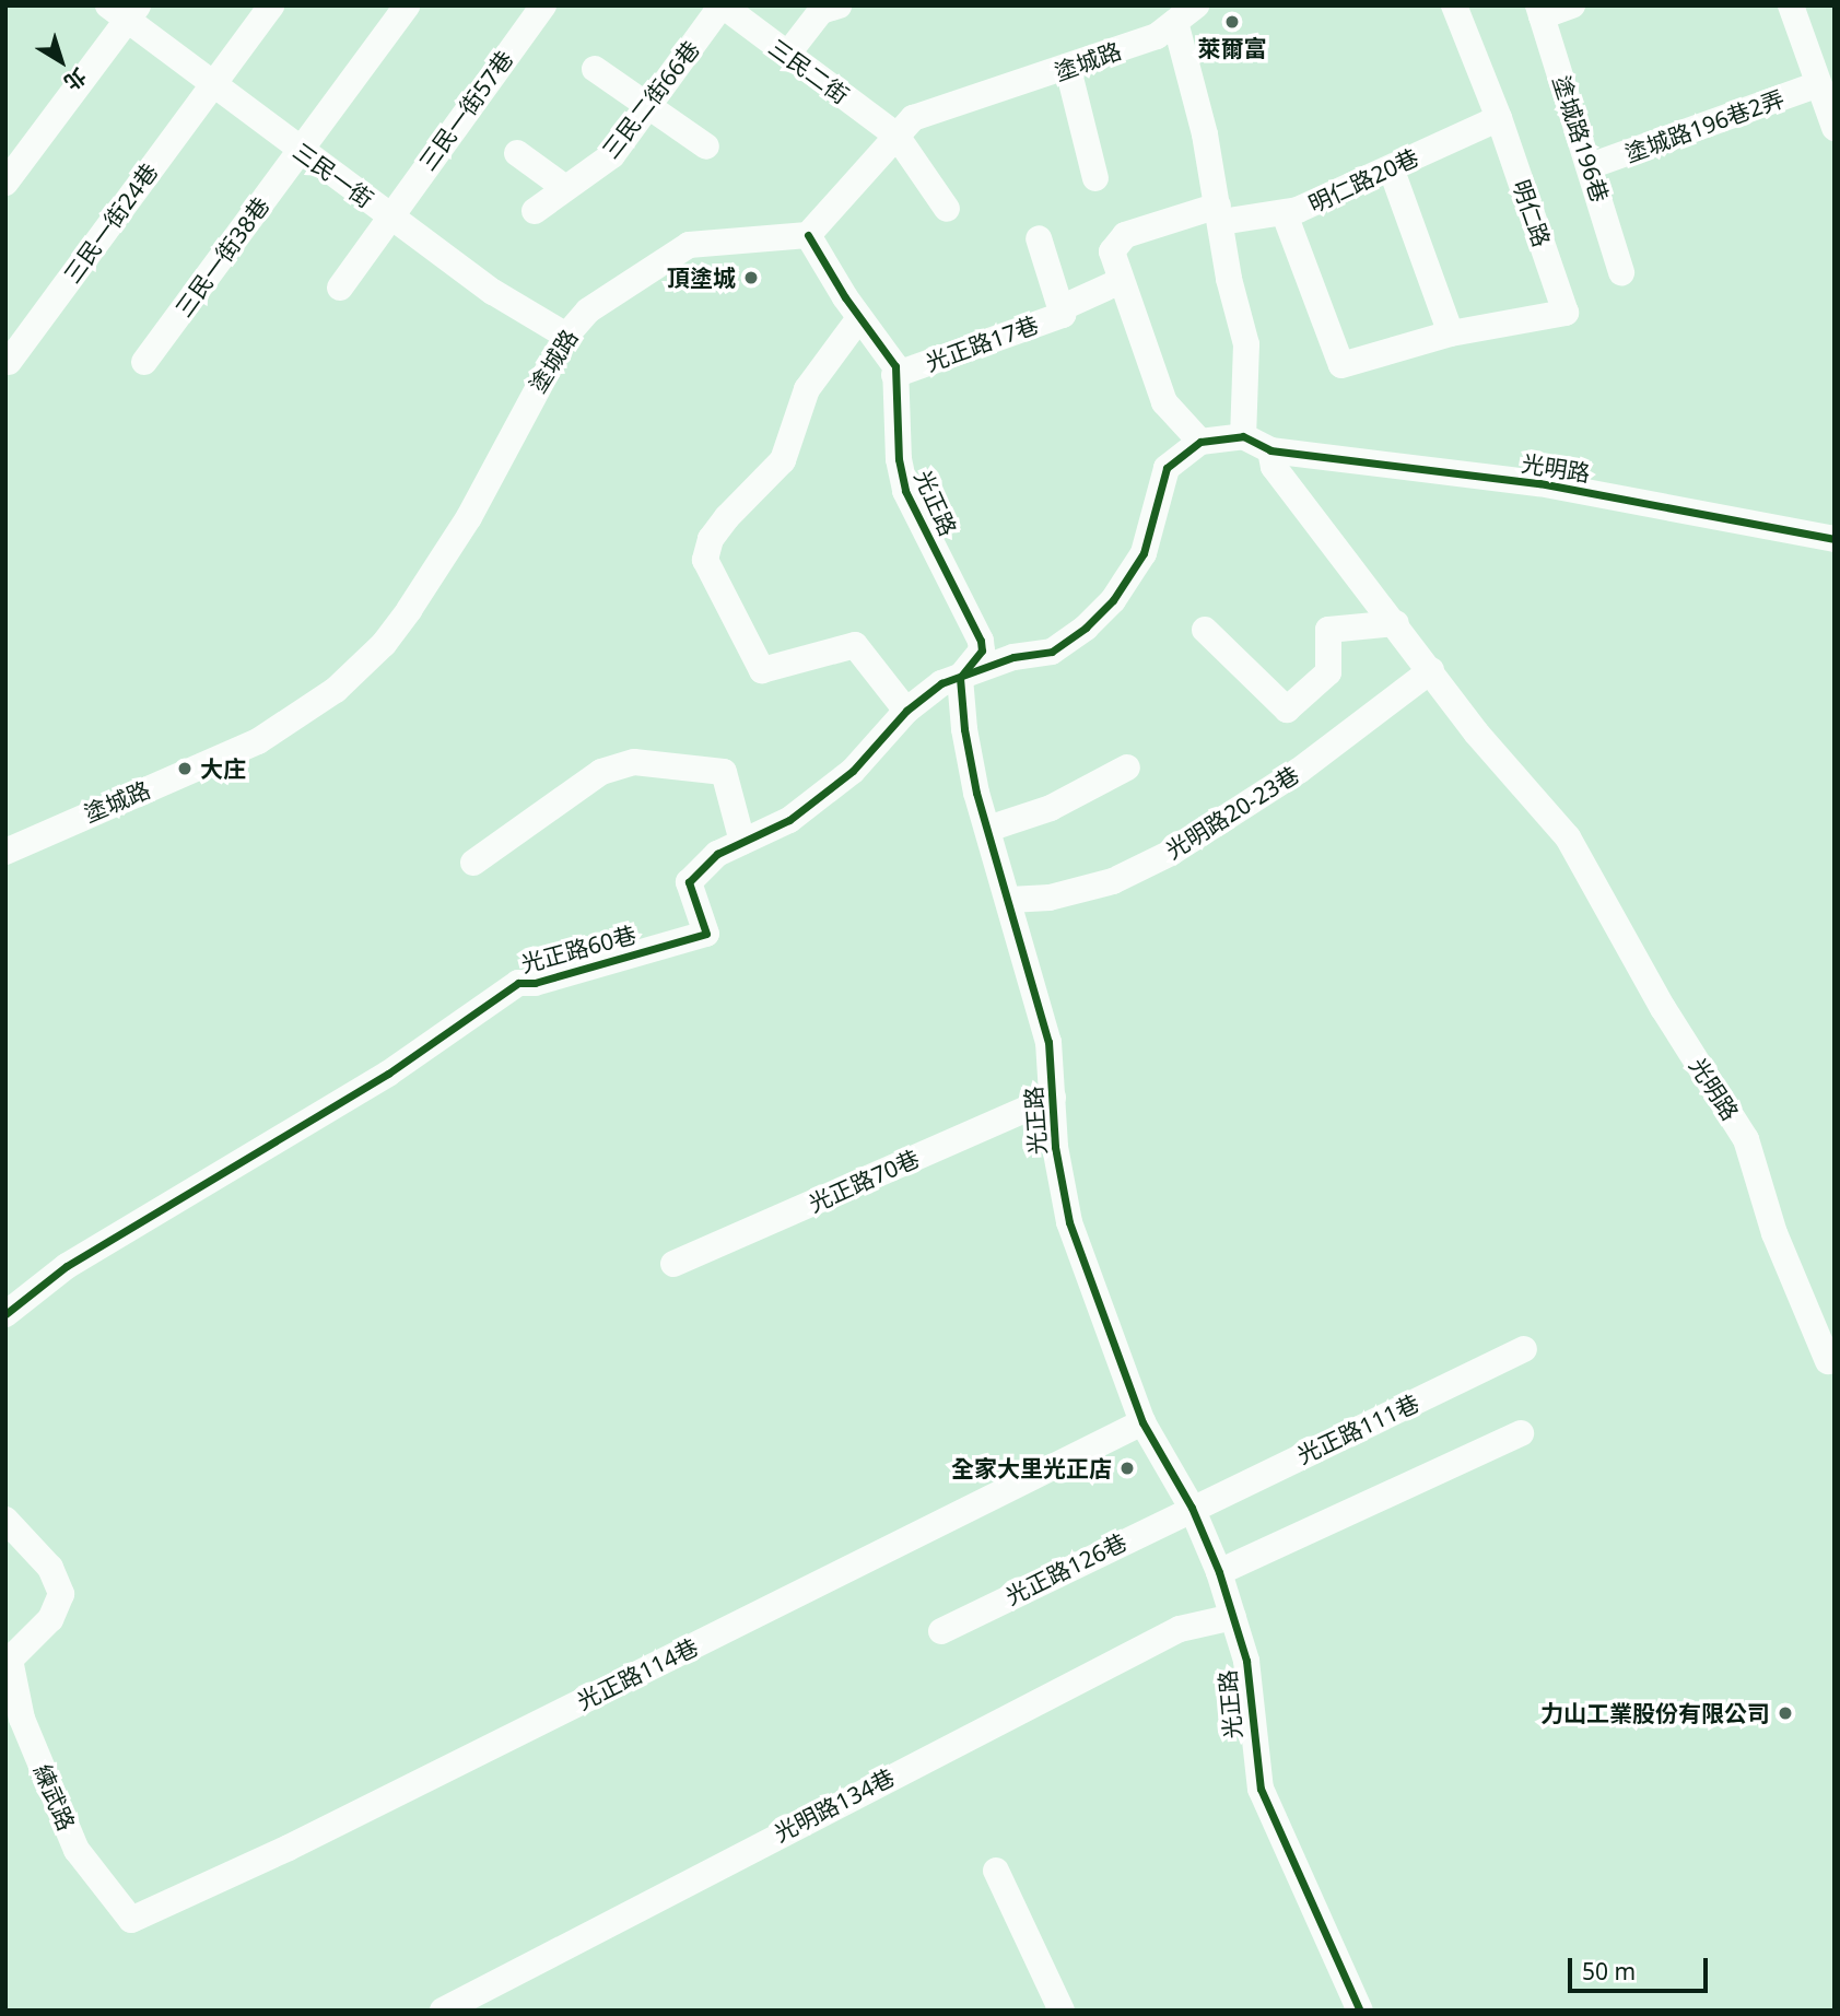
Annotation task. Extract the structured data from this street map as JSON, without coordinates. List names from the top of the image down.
{
  "streets": {
    "street": [
      "塗城路",
      "三民二街",
      "三民二街66巷",
      "三民一街57巷",
      "塗城路196巷2弄",
      "塗城路196巷",
      "三民一街",
      "明仁路20巷",
      "明仁路",
      "三民一街24巷",
      "三民一街38巷",
      "光正路17巷",
      "光明路",
      "光正路",
      "光明路20-23巷",
      "光正路60巷",
      "光正路70巷",
      "光正路111巷",
      "光正路126巷",
      "光正路114巷",
      "練武路",
      "光明路134巷"
    ]
  },
  "crossings": [
    ["塗城路", "三民二街"],
    ["塗城路", "三民一街"],
    ["塗城路", "光正路"],
    ["三民二街", "三民二街66巷"],
    ["三民一街57巷", "三民一街"],
    ["塗城路196巷2弄", "塗城路196巷"],
    ["三民一街", "三民一街24巷"],
    ["三民一街", "三民一街38巷"],
    ["明仁路20巷", "明仁路"],
    ["光正路17巷", "光正路"],
    ["光明路", "光明路20-23巷"],
    ["光正路", "光明路20-23巷"],
    ["光正路", "光正路60巷"],
    ["光正路", "光正路70巷"],
    ["光正路", "光正路111巷"],
    ["光正路", "光正路126巷"],
    ["光正路", "光正路114巷"],
    ["光正路", "光明路134巷"],
    ["光正路111巷", "光正路126巷"],
    ["光正路114巷", "練武路"]
  ],
  "places": [
    "萊爾富",
    "頂塗城",
    "大庄",
    "全家大里光正店",
    "力山工業股份有限公司"
  ],
  "scale_bar": "50 m",
  "north": "bottom right"
}
